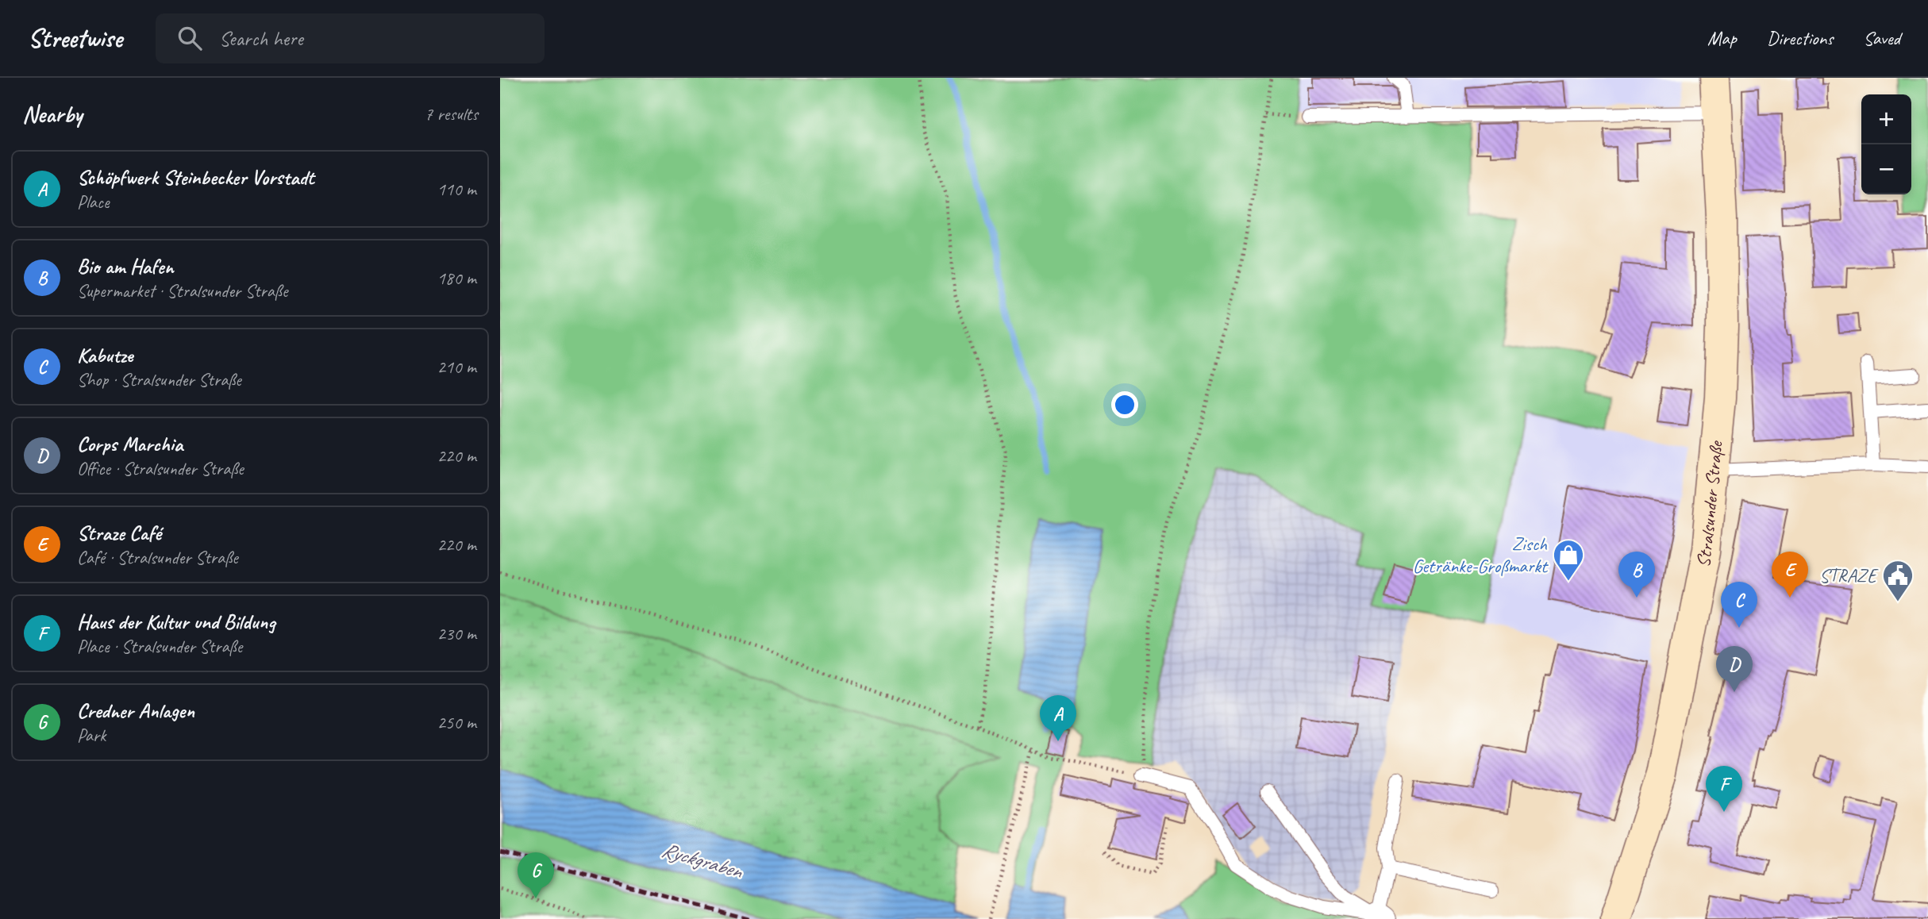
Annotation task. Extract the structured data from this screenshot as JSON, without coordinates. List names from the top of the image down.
{
  "streets": {
    "main road": ["Stralsunder Straße"]
  },
  "water": ["Ryckgraben"],
  "places": {
    "shop": ["Zisch Getränke-Großmarkt"],
    "public building": ["STRAZE"]
  },
  "page": {
    "header": "Streetwise",
    "search": "Search here",
    "nav": ["Map", "Directions", "Saved"],
    "heading": ["Nearby", "7 results"],
    "map_buttons": ["+", "−"],
    "list": [
      {
        "mark": "A",
        "name": "Schöpfwerk Steinbecker Vorstadt",
        "note": "Place",
        "value": "110 m"
      },
      {
        "mark": "B",
        "name": "Bio am Hafen",
        "note": "Supermarket · Stralsunder Straße",
        "value": "180 m"
      },
      {
        "mark": "C",
        "name": "Kabutze",
        "note": "Shop · Stralsunder Straße",
        "value": "210 m"
      },
      {
        "mark": "D",
        "name": "Corps Marchia",
        "note": "Office · Stralsunder Straße",
        "value": "220 m"
      },
      {
        "mark": "E",
        "name": "Straze Café",
        "note": "Café · Stralsunder Straße",
        "value": "220 m"
      },
      {
        "mark": "F",
        "name": "Haus der Kultur und Bildung",
        "note": "Place · Stralsunder Straße",
        "value": "230 m"
      },
      {
        "mark": "G",
        "name": "Credner Anlagen",
        "note": "Park",
        "value": "250 m"
      }
    ],
    "pins": [
      "B",
      "E",
      "C",
      "D",
      "A",
      "F",
      "G"
    ]
  }
}
